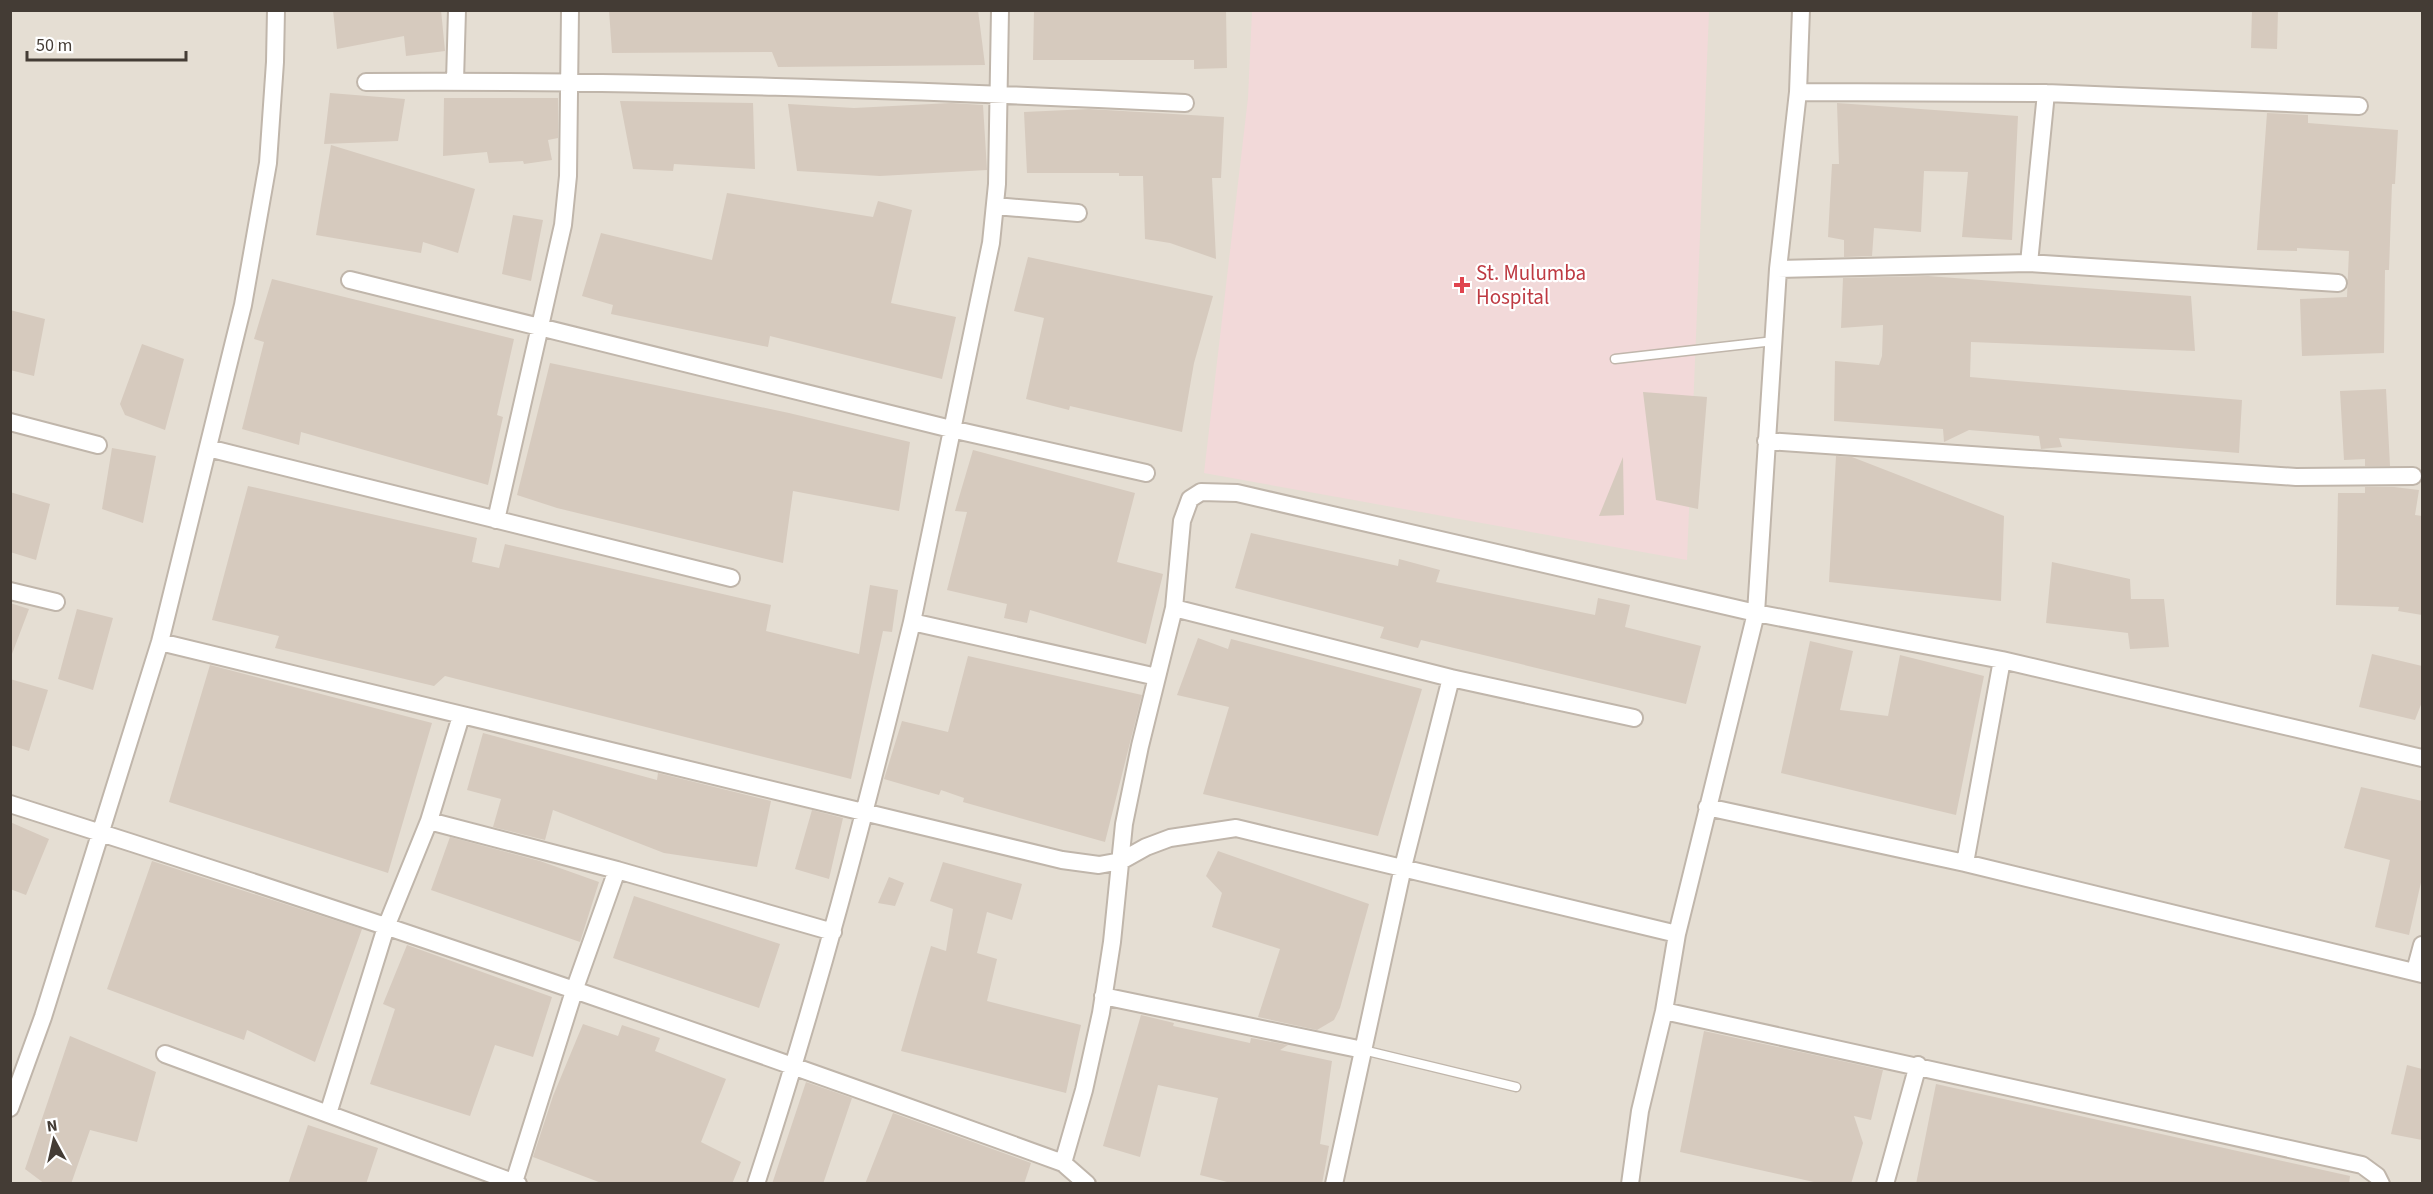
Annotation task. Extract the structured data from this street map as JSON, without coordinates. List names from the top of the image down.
{
  "places": {
    "health": ["St. Mulumba Hospital"]
  },
  "scale_bar": "50 m",
  "north": "top"
}
